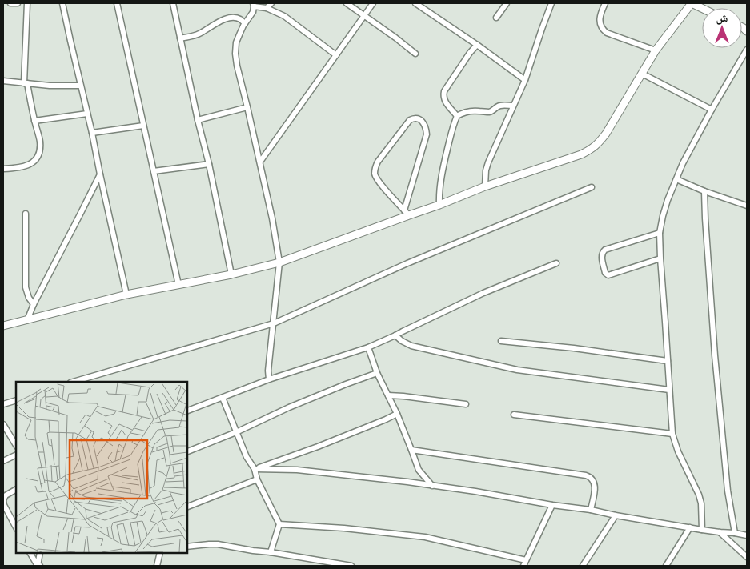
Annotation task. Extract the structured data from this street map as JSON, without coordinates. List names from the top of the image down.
{
  "north": "top"
}
